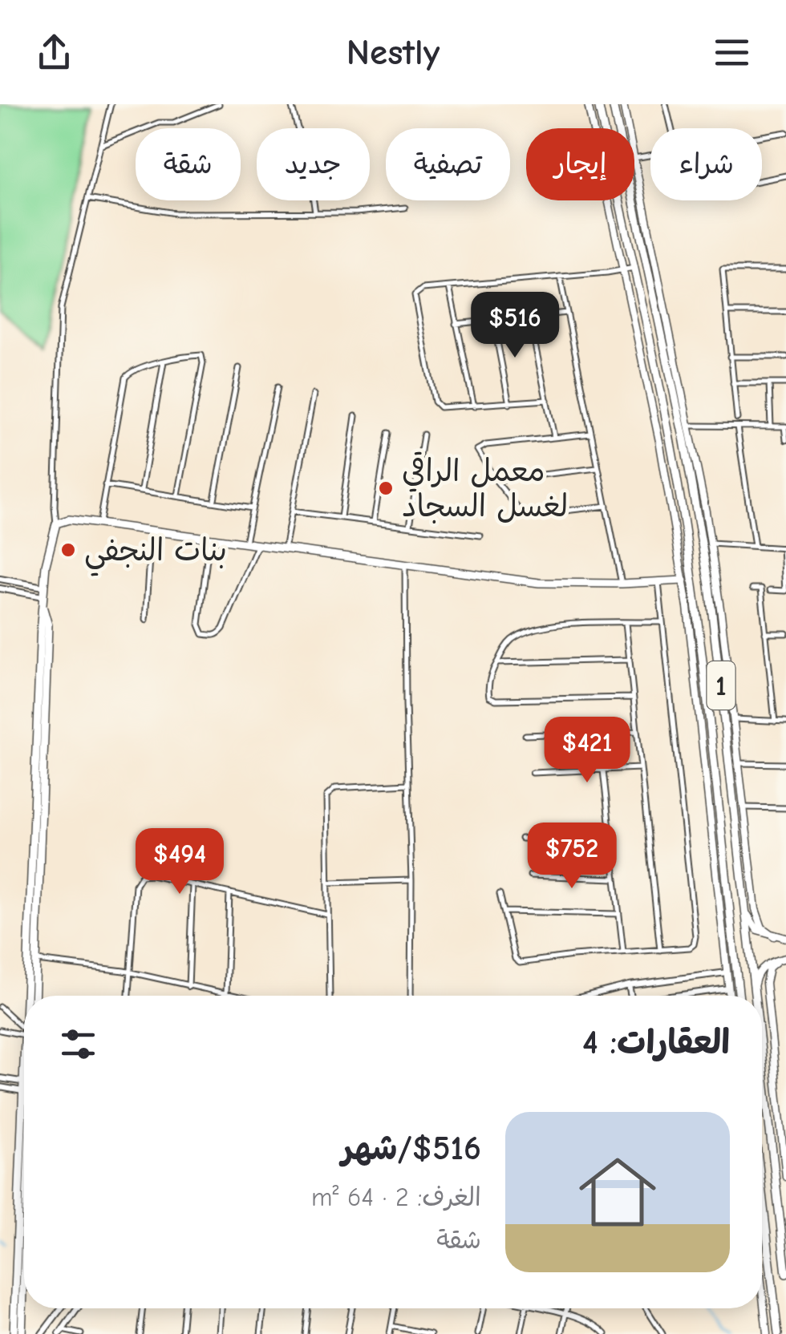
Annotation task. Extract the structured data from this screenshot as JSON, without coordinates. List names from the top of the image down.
{
  "streets": {
    "main road": ["1"]
  },
  "places": ["معمل الراقي لغسل السجاد", "بنات النجفي"],
  "page": {
    "header": "Nestly",
    "chip": [
      "شراء",
      "إيجار",
      "تصفية",
      "جديد",
      "شقة"
    ],
    "price": [
      "$516",
      "$421",
      "$752",
      "$494"
    ],
    "heading": "العقارات: 4",
    "list": [
      {
        "name": "$516/شهر",
        "note": "الغرف: 2 · 64 m² · شقة"
      }
    ]
  }
}
